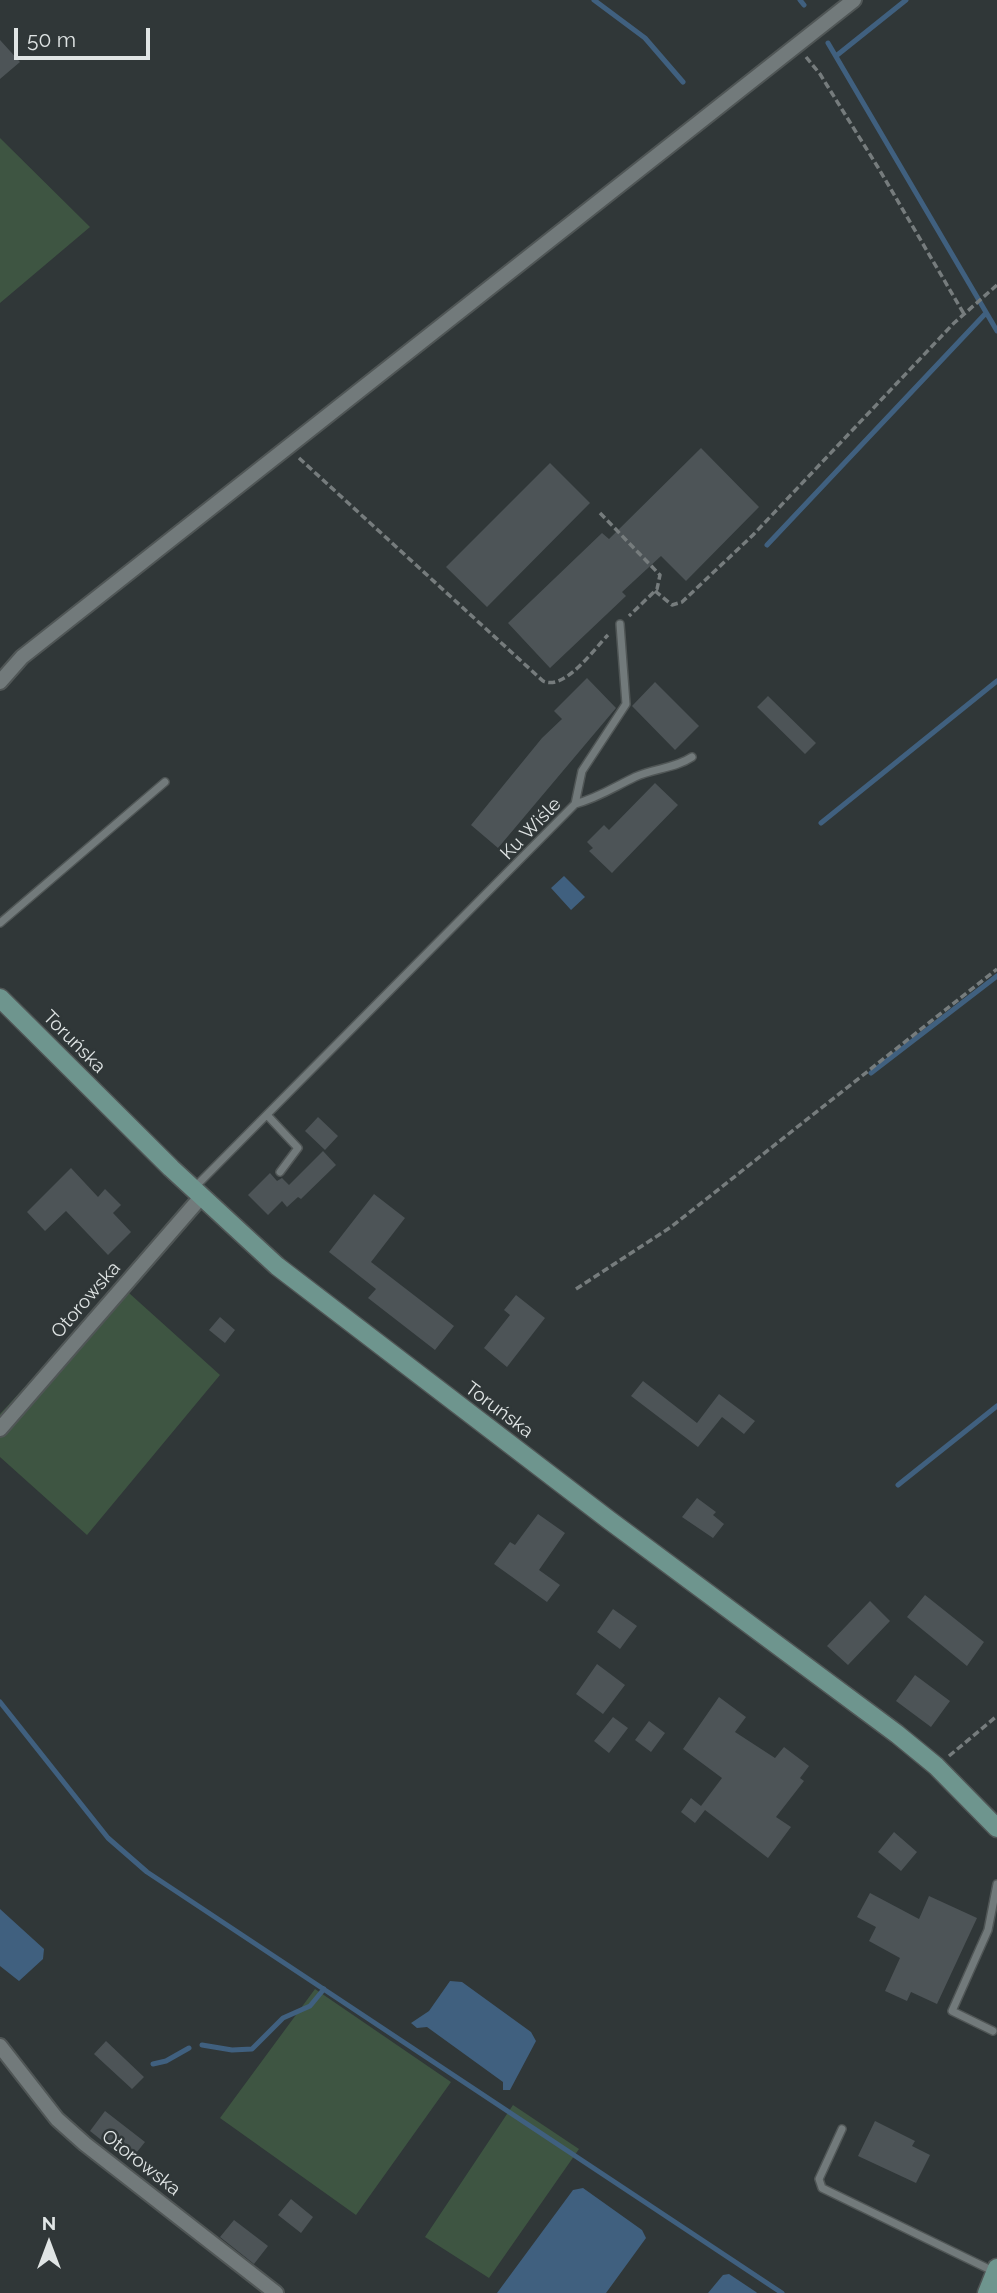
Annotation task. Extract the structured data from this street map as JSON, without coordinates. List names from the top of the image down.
{
  "streets": {
    "street": ["Toruńska", "Otorowska"],
    "lane": ["Ku Wiśle"]
  },
  "crossings": [
    ["Ku Wiśle", "Toruńska"],
    ["Ku Wiśle", "Otorowska"],
    ["Toruńska", "Otorowska"]
  ],
  "scale_bar": "50 m",
  "north": "top"
}
